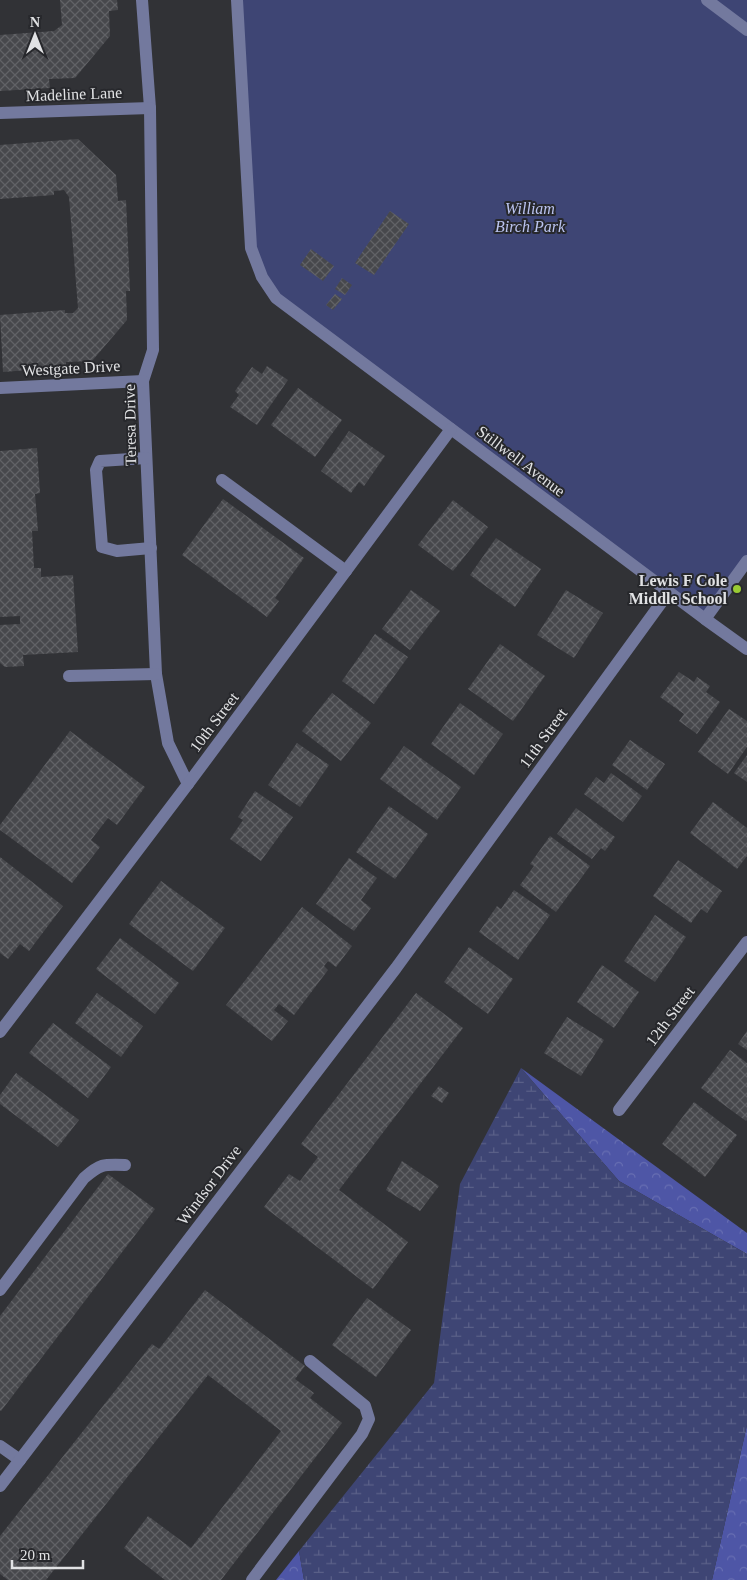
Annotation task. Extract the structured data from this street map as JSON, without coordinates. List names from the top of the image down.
{
  "streets": {
    "street": [
      "Madeline Lane",
      "Westgate Drive",
      "Teresa Drive",
      "Stillwell Avenue",
      "10th Street",
      "11th Street",
      "12th Street",
      "Windsor Drive"
    ]
  },
  "crossings": [
    ["Madeline Lane", "Teresa Drive"],
    ["Westgate Drive", "Teresa Drive"],
    ["Teresa Drive", "10th Street"],
    ["Stillwell Avenue", "10th Street"],
    ["Stillwell Avenue", "11th Street"],
    ["11th Street", "Windsor Drive"]
  ],
  "parks": ["William Birch Park"],
  "places": ["Lewis F Cole Middle School"],
  "scale_bar": "20 m",
  "north": "top"
}
